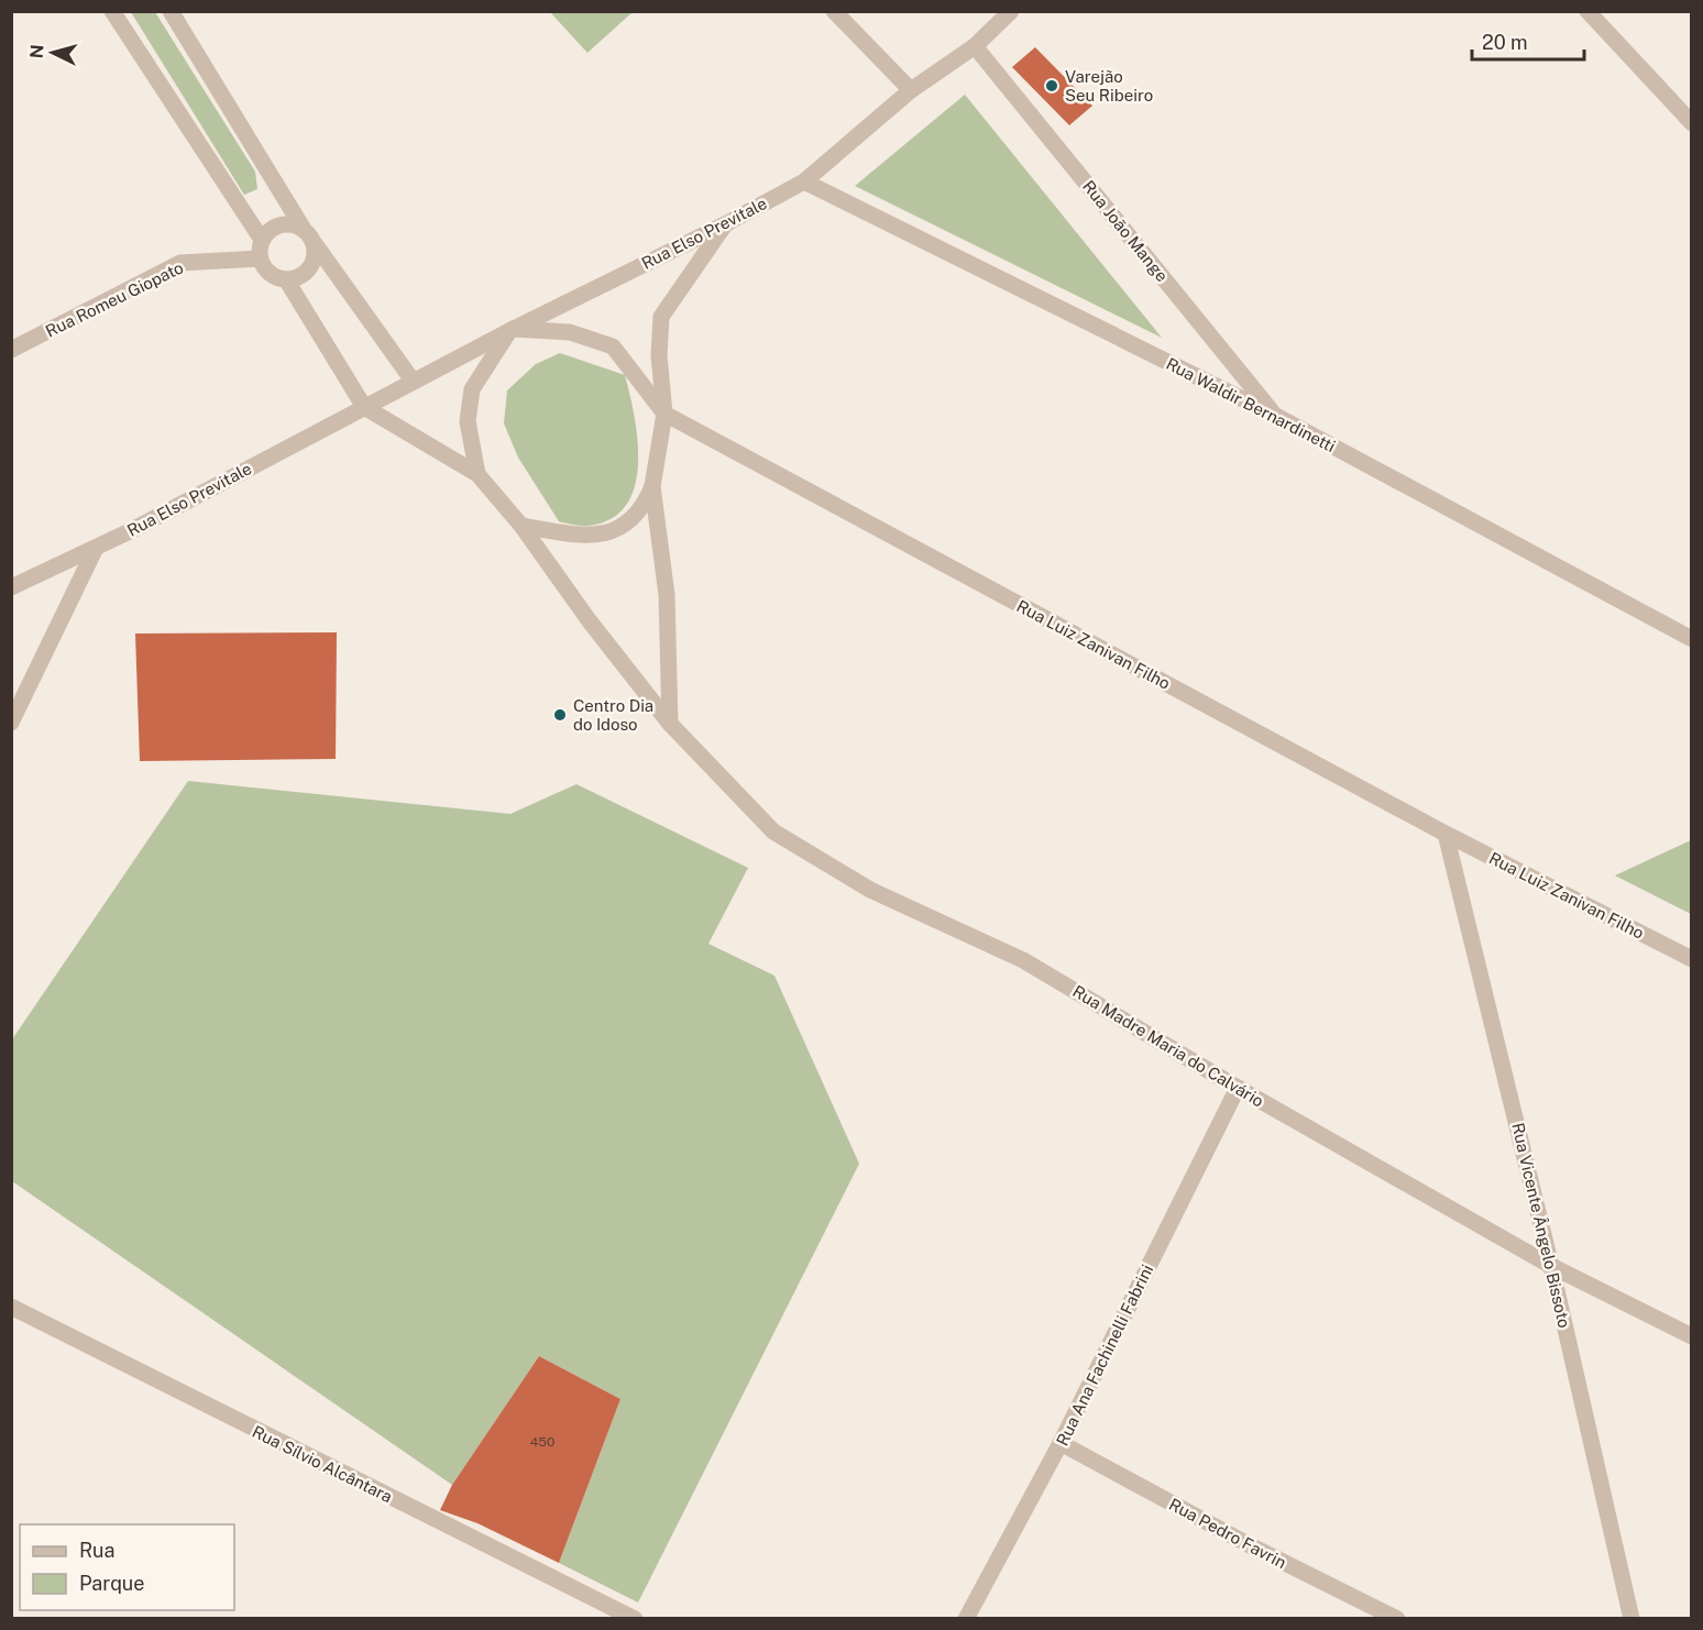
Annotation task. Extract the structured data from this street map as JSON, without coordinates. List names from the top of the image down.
{
  "streets": {
    "street": [
      "Rua João Mange",
      "Rua Elso Previtale",
      "Rua Romeu Giopato",
      "Rua Waldir Bernardinetti",
      "Rua Luiz Zanivan Filho",
      "Rua Madre Maria do Calvário",
      "Rua Vicente Ângelo Bissoto",
      "Rua Ana Fachinelli Fabrini",
      "Rua Sílvio Alcântara",
      "Rua Pedro Favrin"
    ]
  },
  "crossings": [
    ["Rua João Mange", "Rua Elso Previtale"],
    ["Rua João Mange", "Rua Waldir Bernardinetti"],
    ["Rua Elso Previtale", "Rua Waldir Bernardinetti"],
    ["Rua Elso Previtale", "Rua Luiz Zanivan Filho"],
    ["Rua Elso Previtale", "Rua Madre Maria do Calvário"],
    ["Rua Luiz Zanivan Filho", "Rua Madre Maria do Calvário"],
    ["Rua Luiz Zanivan Filho", "Rua Vicente Ângelo Bissoto"],
    ["Rua Madre Maria do Calvário", "Rua Vicente Ângelo Bissoto"],
    ["Rua Madre Maria do Calvário", "Rua Ana Fachinelli Fabrini"],
    ["Rua Ana Fachinelli Fabrini", "Rua Pedro Favrin"]
  ],
  "places": ["Varejão Seu Ribeiro", "Centro Dia do Idoso"],
  "house_numbers": ["450"],
  "legend": ["Rua", "Parque"],
  "scale_bar": "20 m",
  "north": "left"
}
